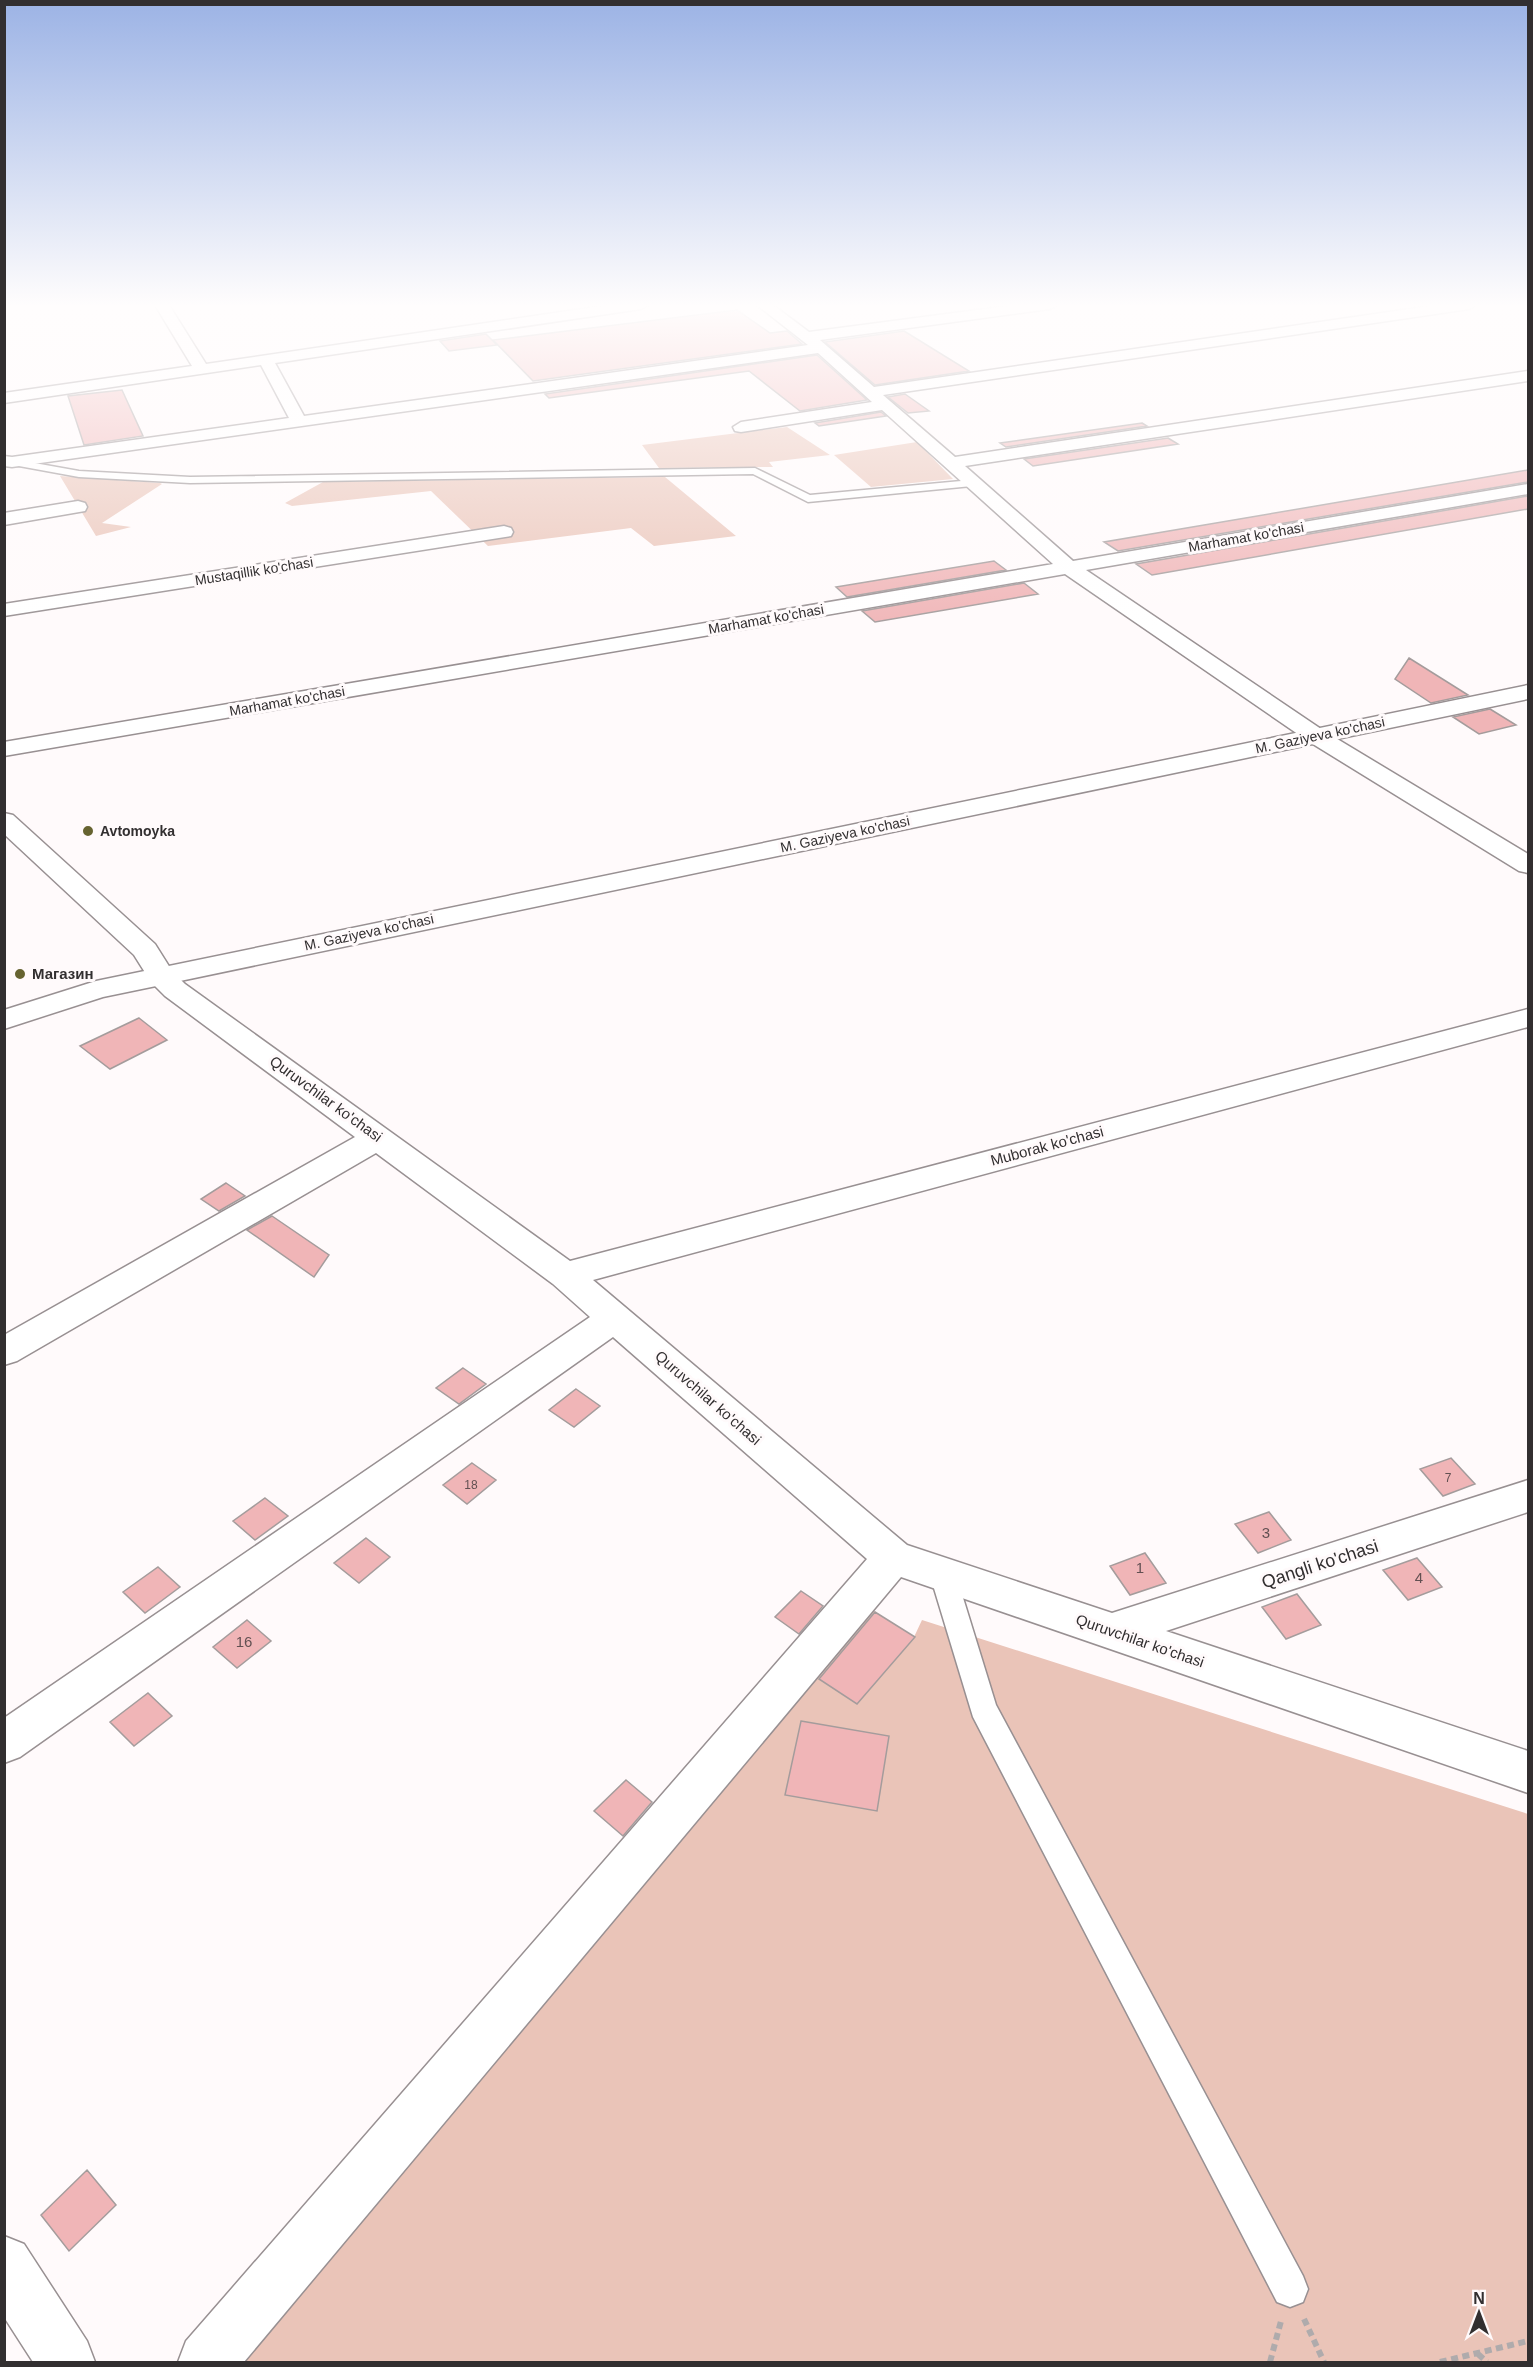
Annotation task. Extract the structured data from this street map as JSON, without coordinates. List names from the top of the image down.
{
  "streets": {
    "street": [
      "Marhamat ko'chasi",
      "Mustaqillik ko'chasi",
      "M. Gaziyeva ko'chasi",
      "Quruvchilar ko'chasi",
      "Muborak ko'chasi",
      "Qangli ko'chasi"
    ]
  },
  "crossings": [
    ["M. Gaziyeva ko'chasi", "Quruvchilar ko'chasi"],
    ["Quruvchilar ko'chasi", "Muborak ko'chasi"],
    ["Quruvchilar ko'chasi", "Qangli ko'chasi"]
  ],
  "places": ["Avtomoyka", "Магазин"],
  "house_numbers": [
    "7",
    "18",
    "3",
    "1",
    "4",
    "16"
  ],
  "north": "top"
}
